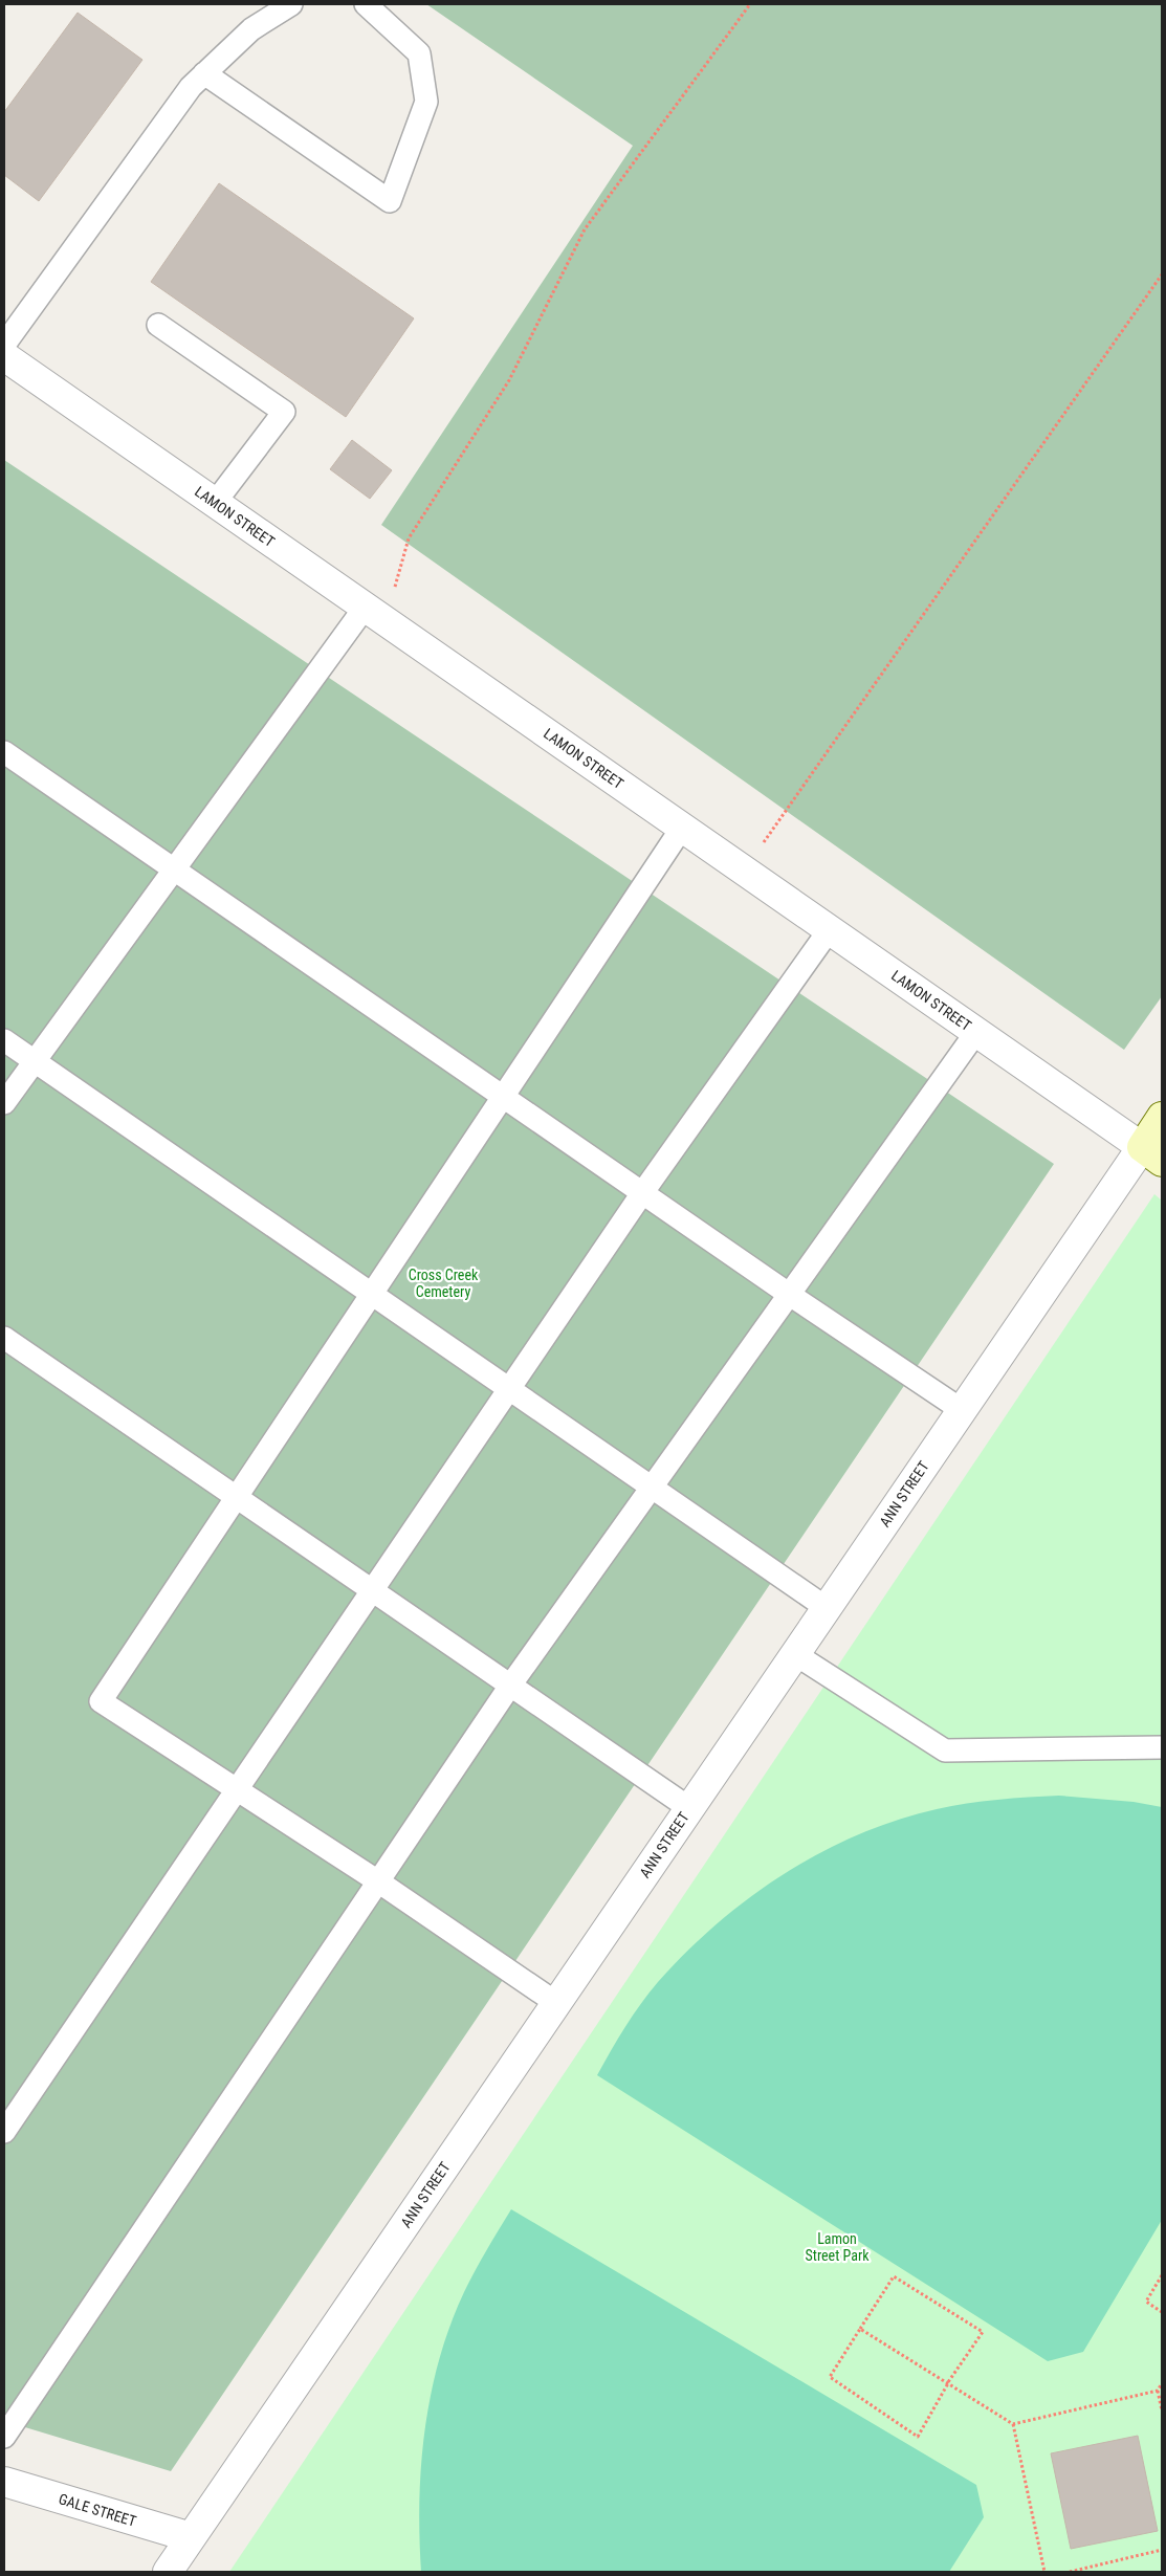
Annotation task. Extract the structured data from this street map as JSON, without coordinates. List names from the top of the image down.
{
  "streets": {
    "street": ["LAMON STREET", "ANN STREET", "GALE STREET"]
  },
  "crossings": [
    ["LAMON STREET", "ANN STREET"],
    ["ANN STREET", "GALE STREET"]
  ],
  "parks": ["Cross Creek Cemetery", "Lamon Street Park"]
}
